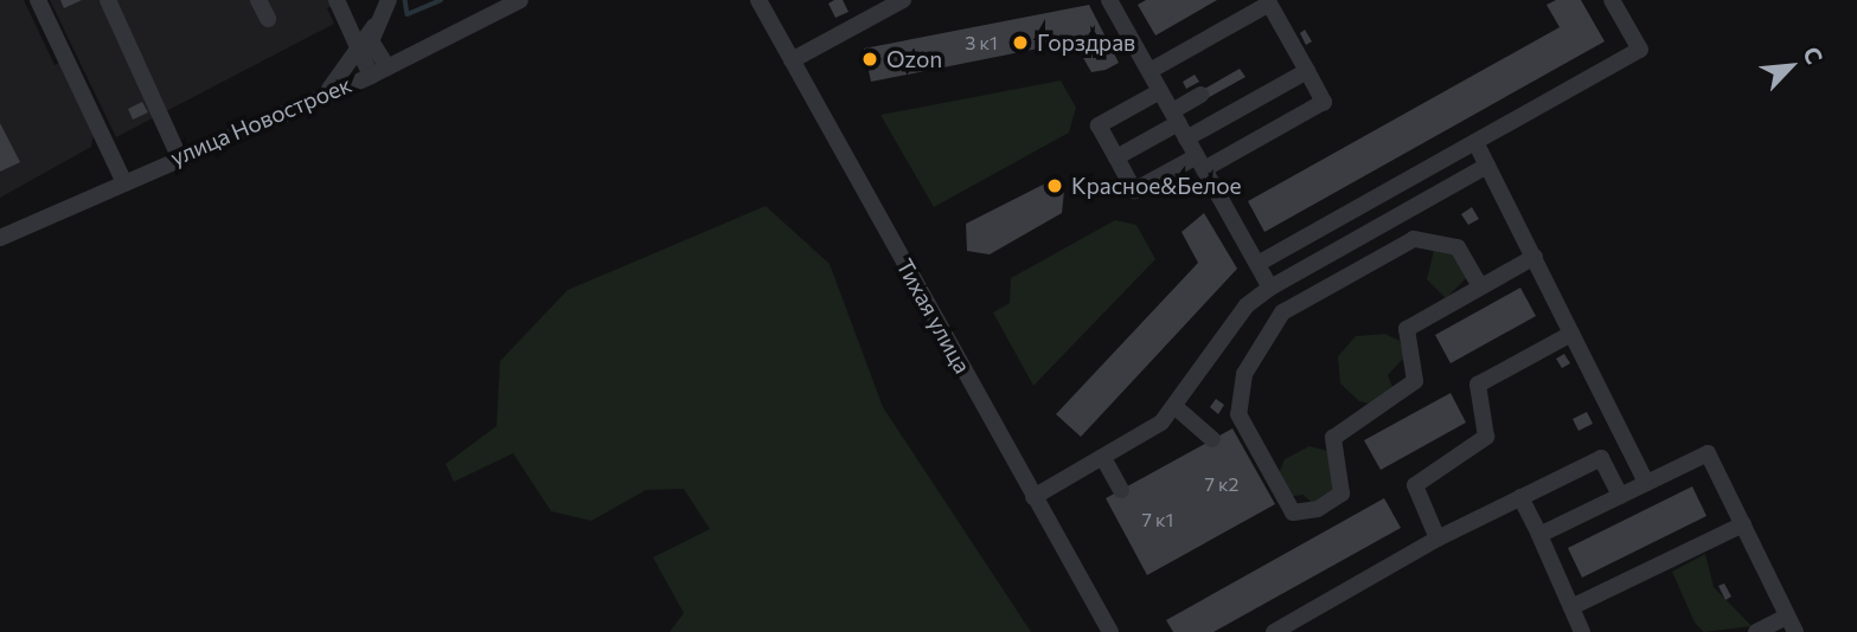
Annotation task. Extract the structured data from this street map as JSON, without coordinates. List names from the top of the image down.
{
  "streets": {
    "street": ["улица Новостроек", "Тихая улица"]
  },
  "places": ["Горздрав", "Ozon", "Красное&Белое"],
  "house_numbers": ["3 к1", "7 к2", "7 к1"],
  "north": "top right"
}
